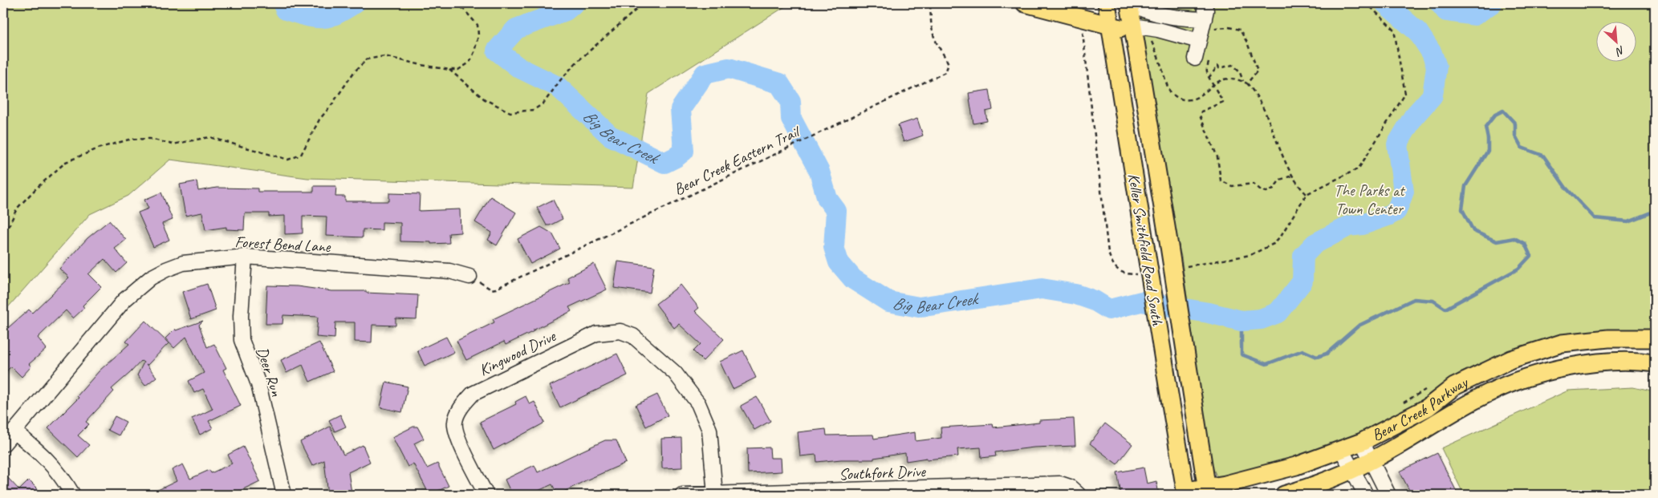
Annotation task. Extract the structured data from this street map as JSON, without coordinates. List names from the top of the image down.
{
  "streets": {
    "main road": ["Keller Smithfield Road South", "Bear Creek Parkway"],
    "street": [
      "Forest Bend Lane",
      "Kingwood Drive",
      "Deer Run",
      "Southfork Drive"
    ],
    "path": ["Bear Creek Eastern Trail"]
  },
  "crossings": [
    ["Bear Creek Eastern Trail", "Forest Bend Lane"],
    ["Forest Bend Lane", "Deer Run"],
    ["Keller Smithfield Road South", "Bear Creek Parkway"],
    ["Kingwood Drive", "Southfork Drive"]
  ],
  "water": ["Big Bear Creek"],
  "parks": ["The Parks at Town Center"],
  "north": "bottom right"
}
